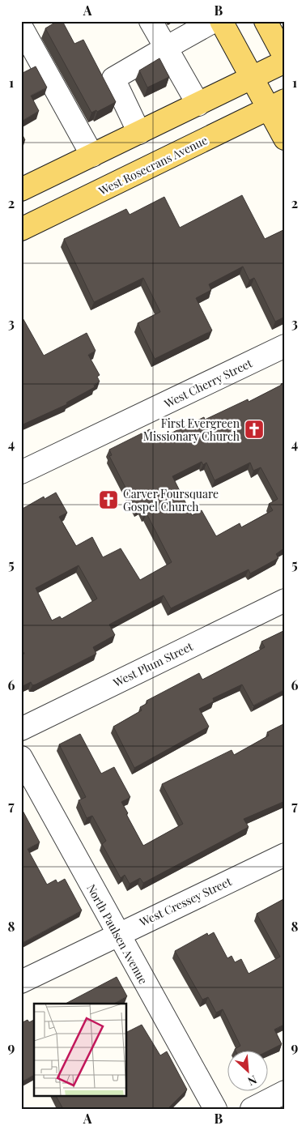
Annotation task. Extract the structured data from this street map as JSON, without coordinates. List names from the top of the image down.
{
  "streets": {
    "main road": ["West Rosecrans Avenue"],
    "street": [
      "West Cherry Street",
      "West Plum Street",
      "West Cressey Street",
      "North Paulsen Avenue"
    ]
  },
  "crossings": [
    ["West Cressey Street", "North Paulsen Avenue"]
  ],
  "places": {
    "church": ["First Evergreen Missionary Church", "Carver Foursquare Gospel Church"]
  },
  "north": "bottom right",
  "grid": {
    "columns": ["A", "B"],
    "rows": [
      "1",
      "2",
      "3",
      "4",
      "5",
      "6",
      "7",
      "8",
      "9"
    ]
  }
}
